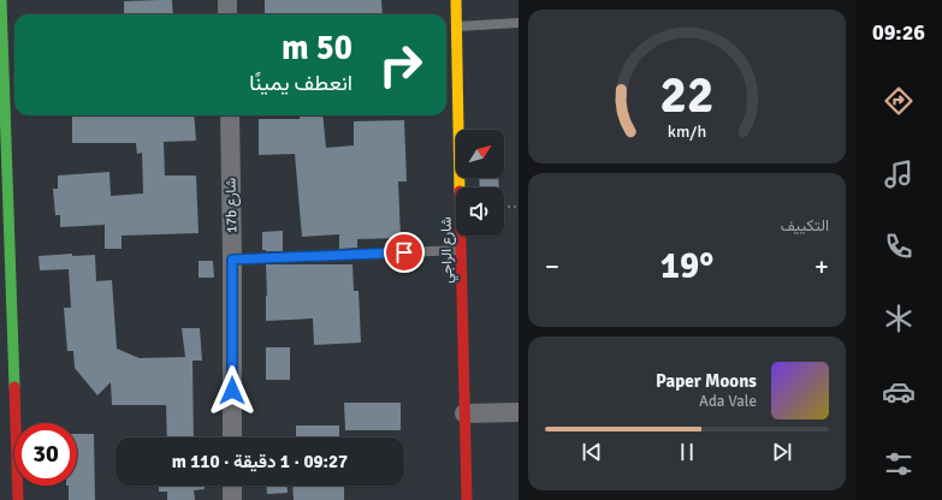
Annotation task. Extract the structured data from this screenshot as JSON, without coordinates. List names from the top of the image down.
{
  "streets": {
    "street": ["17b شارع", "شارع الراجي"]
  },
  "north": "top right",
  "page": {
    "tabs": "09:26",
    "turn": ["50 m", "انعطف يمينًا"],
    "tile": "التكييف",
    "heat": ["−", "19°", "+"],
    "song": ["Paper Moons", "Ada Vale"],
    "limit": "30",
    "trip": "09:27 · 1 دقيقة · 110 m",
    "gauge": ["22", "km/h"]
  }
}
